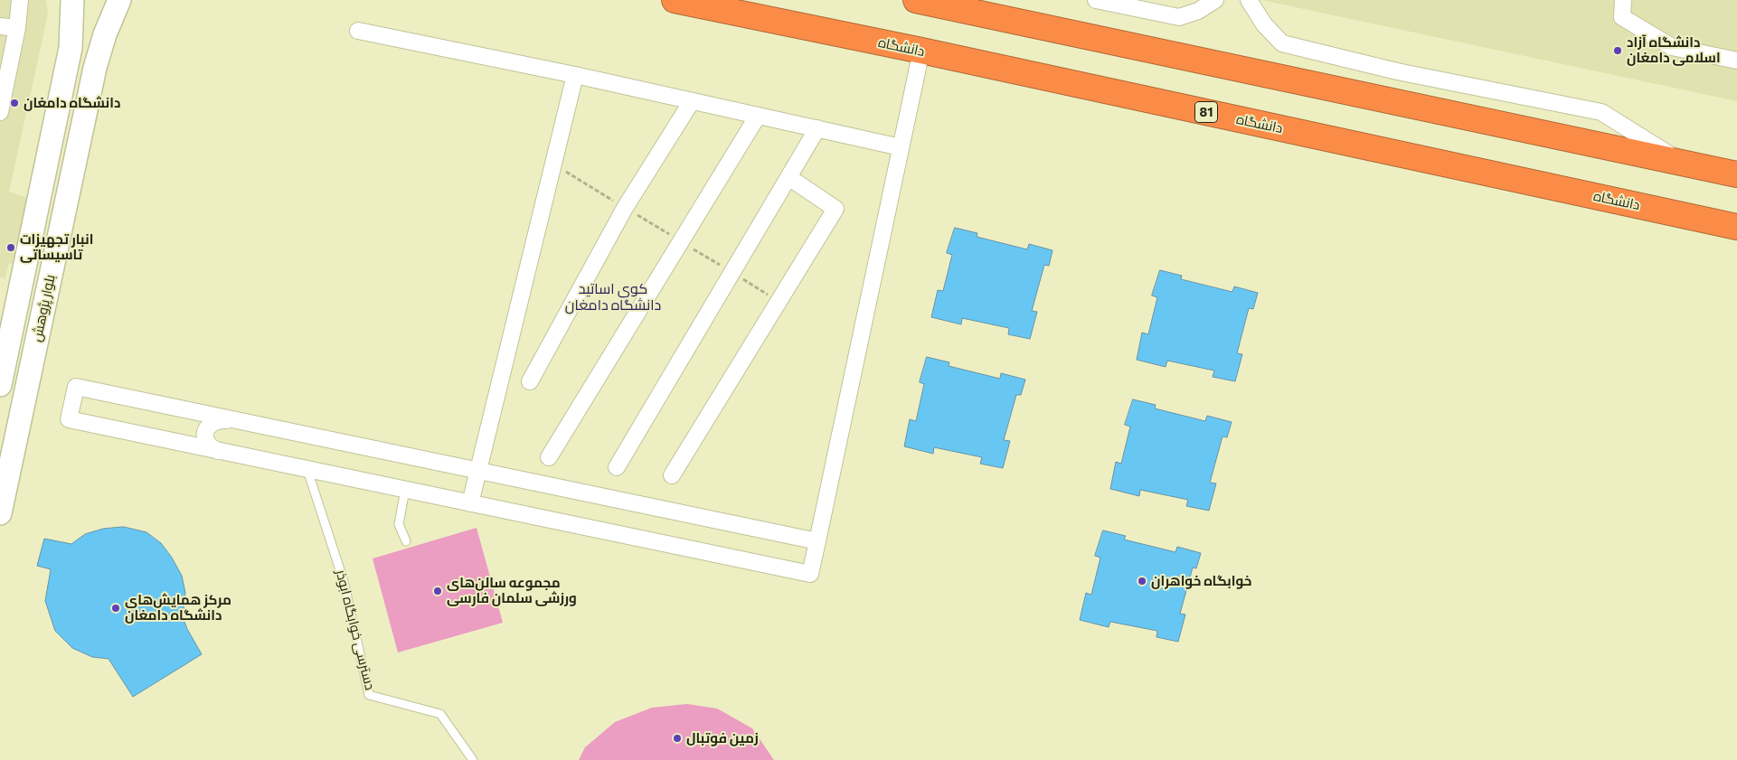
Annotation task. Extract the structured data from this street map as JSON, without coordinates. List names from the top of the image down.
{
  "streets": {
    "highway": ["دانشگاه", "81"],
    "street": ["بلوار پژوهش"],
    "lane": ["دسترسی خوابگاه ابوذر"]
  },
  "districts": ["کوی اساتید دانشگاه دامغان"],
  "places": [
    "دانشگاه آزاد اسلامی دامغان",
    "دانشگاه دامغان",
    "انبار تجهیزات تاسیساتی",
    "خوابگاه خواهران",
    "مجموعه سالن‌های ورزشی سلمان فارسی",
    "مرکز همایش‌های دانشگاه دامغان",
    "زمین فوتبال"
  ]
}
